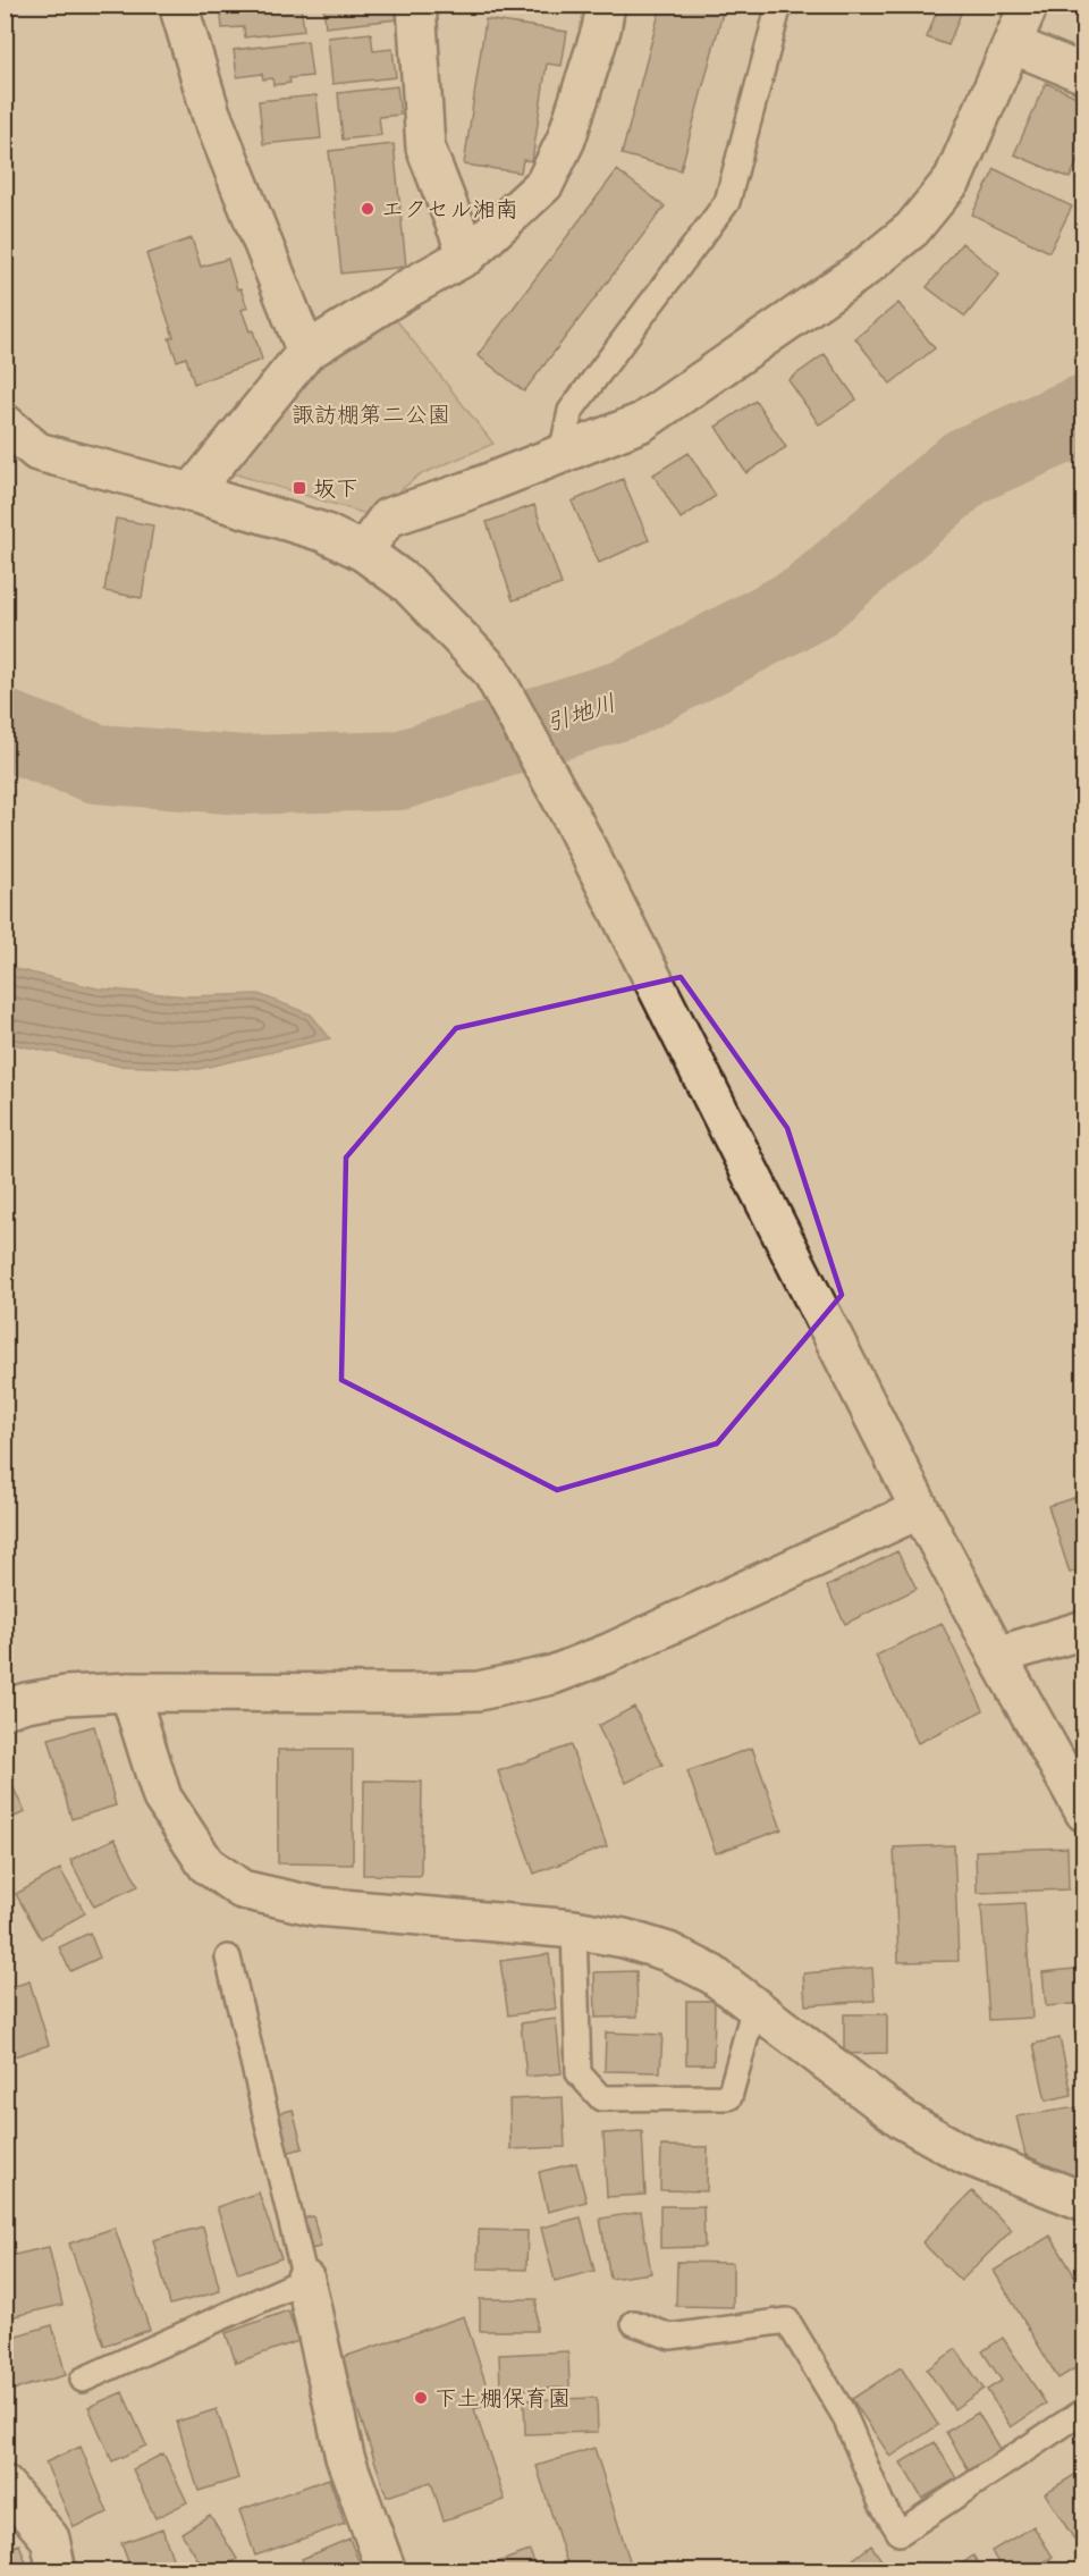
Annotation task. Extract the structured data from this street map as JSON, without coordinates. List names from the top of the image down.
{
  "water": ["引地川"],
  "parks": ["諏訪棚第二公園"],
  "places": {
    "other": ["エクセル湘南", "下土棚保育園"],
    "transit": ["坂下"]
  }
}
